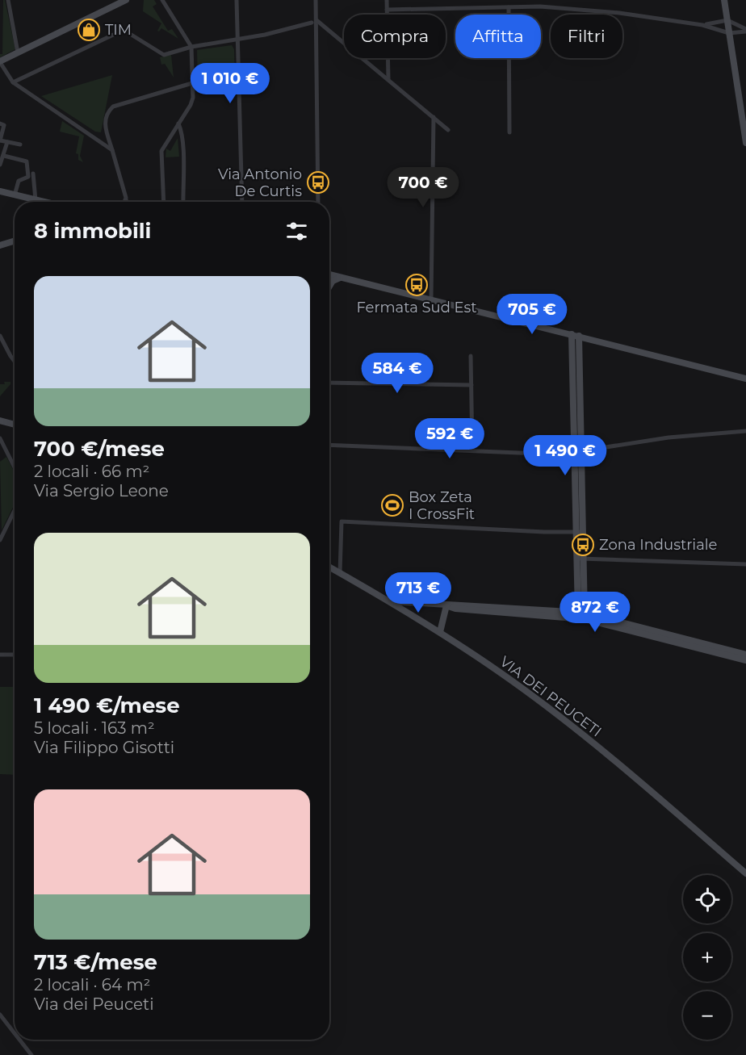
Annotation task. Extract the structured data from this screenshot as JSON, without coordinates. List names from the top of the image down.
{
  "streets": {
    "main road": ["VIA DEI PEUCETI"]
  },
  "places": {
    "shop": ["TIM"],
    "bus stop": ["Via Antonio De Curtis", "Fermata Sud Est", "Zona Industriale"],
    "sports": ["Box Zeta I CrossFit"]
  },
  "page": {
    "chip": ["Compra", "Affitta", "Filtri"],
    "price": [
      "1 010 €",
      "700 €",
      "705 €",
      "584 €",
      "592 €",
      "1 490 €",
      "713 €",
      "872 €"
    ],
    "heading": "8 immobili",
    "list": [
      {
        "name": "700 €/mese",
        "note": "2 locali · 66 m² · Via Sergio Leone"
      },
      {
        "name": "1 490 €/mese",
        "note": "5 locali · 163 m² · Via Filippo Gisotti"
      },
      {
        "name": "713 €/mese",
        "note": "2 locali · 64 m² · Via dei Peuceti"
      }
    ],
    "map_buttons": ["+", "−"]
  }
}
